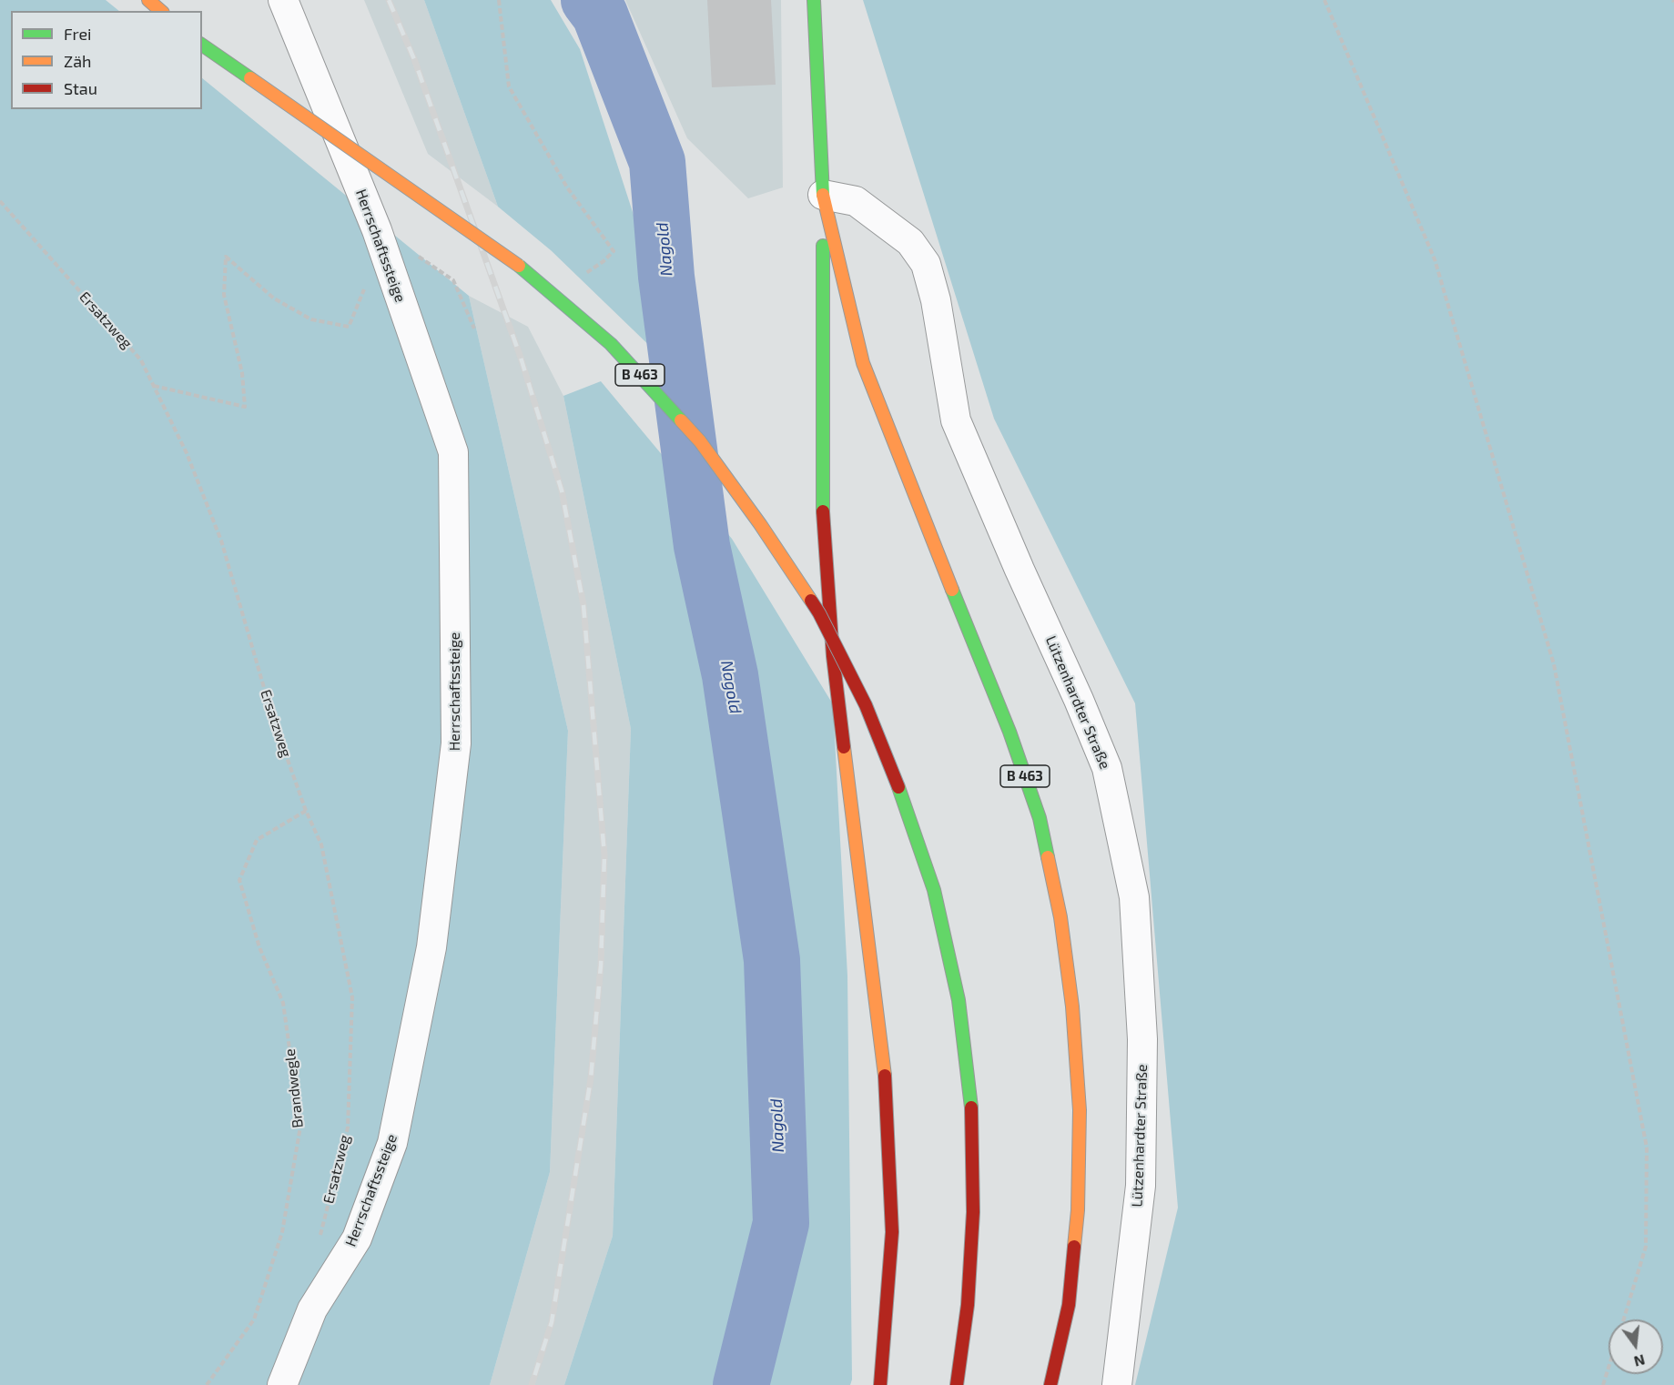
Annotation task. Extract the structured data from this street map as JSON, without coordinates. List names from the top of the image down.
{
  "streets": {
    "main road": ["B 463"],
    "street": ["Herrschaftssteige", "Lützenhardter Straße"],
    "path": ["Ersatzweg", "Brandwegle"]
  },
  "crossings": [
    ["Ersatzweg", "Brandwegle"],
    ["B 463", "Lützenhardter Straße"]
  ],
  "water": ["Nagold"],
  "legend": ["Frei", "Zäh", "Stau"],
  "north": "bottom"
}
